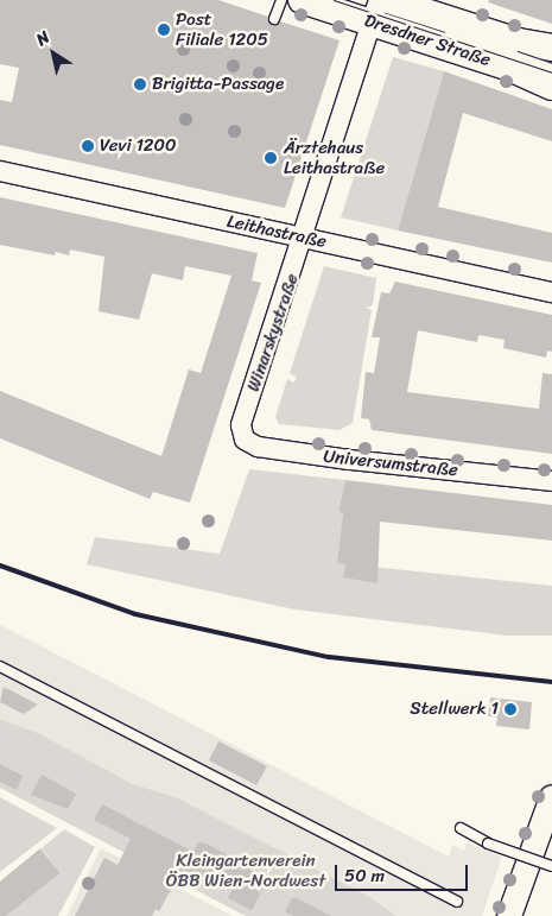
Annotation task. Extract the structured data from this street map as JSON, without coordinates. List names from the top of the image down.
{
  "streets": {
    "main road": ["Dresdner Straße"],
    "street": ["Leithastraße", "Winarskystraße", "Universumstraße"]
  },
  "crossings": [
    ["Dresdner Straße", "Winarskystraße"],
    ["Leithastraße", "Winarskystraße"],
    ["Winarskystraße", "Universumstraße"]
  ],
  "parks": ["Kleingartenverein ÖBB Wien-Nordwest"],
  "places": [
    "Post Filiale 1205",
    "Brigitta-Passage",
    "Vevi 1200",
    "Ärztehaus Leithastraße",
    "Stellwerk 1"
  ],
  "scale_bar": "50 m",
  "north": "top left"
}
